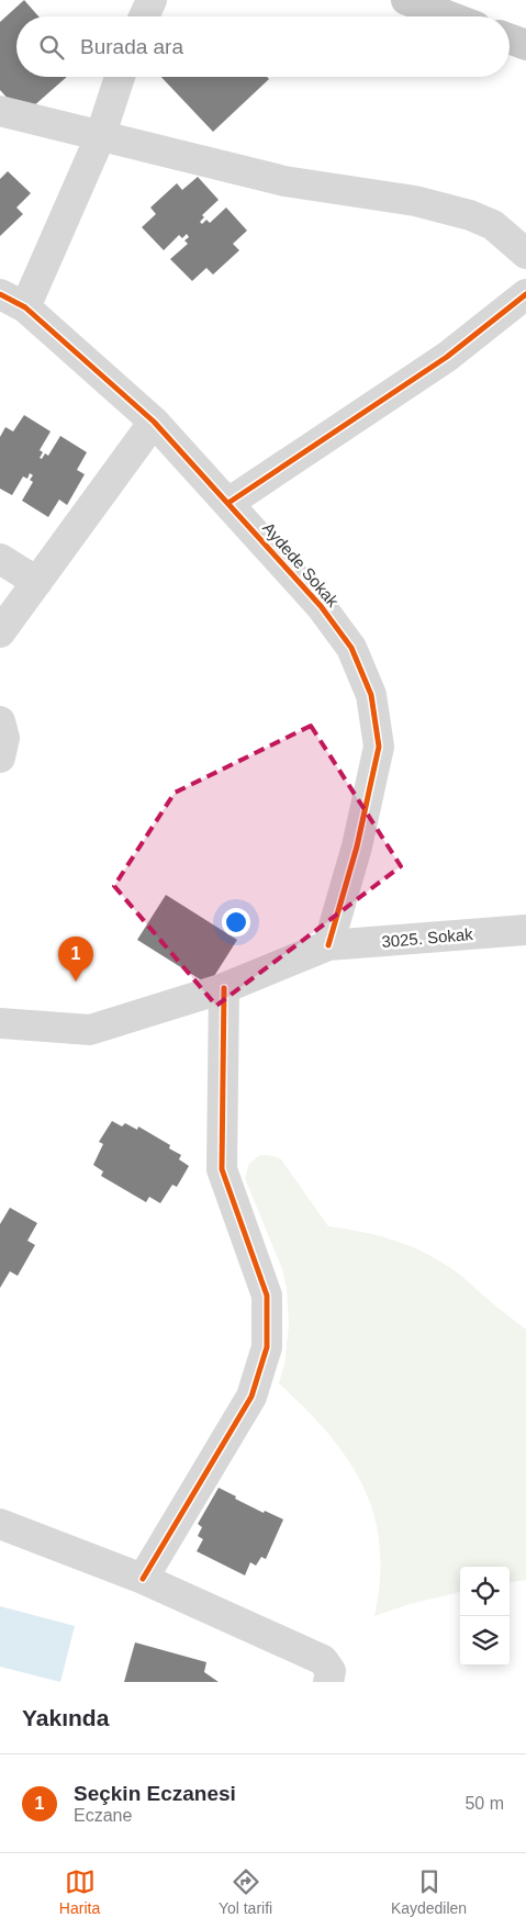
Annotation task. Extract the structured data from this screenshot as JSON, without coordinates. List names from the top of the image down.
{
  "streets": {
    "street": ["Aydede Sokak", "3025. Sokak"]
  },
  "crossings": [
    ["Aydede Sokak", "3025. Sokak"]
  ],
  "page": {
    "search": "Burada ara",
    "pins": "1",
    "heading": "Yakında",
    "list": [
      {
        "mark": "1",
        "name": "Seçkin Eczanesi",
        "note": "Eczane",
        "value": "50 m"
      }
    ],
    "nav": ["Harita", "Yol tarifi", "Kaydedilen"]
  }
}
